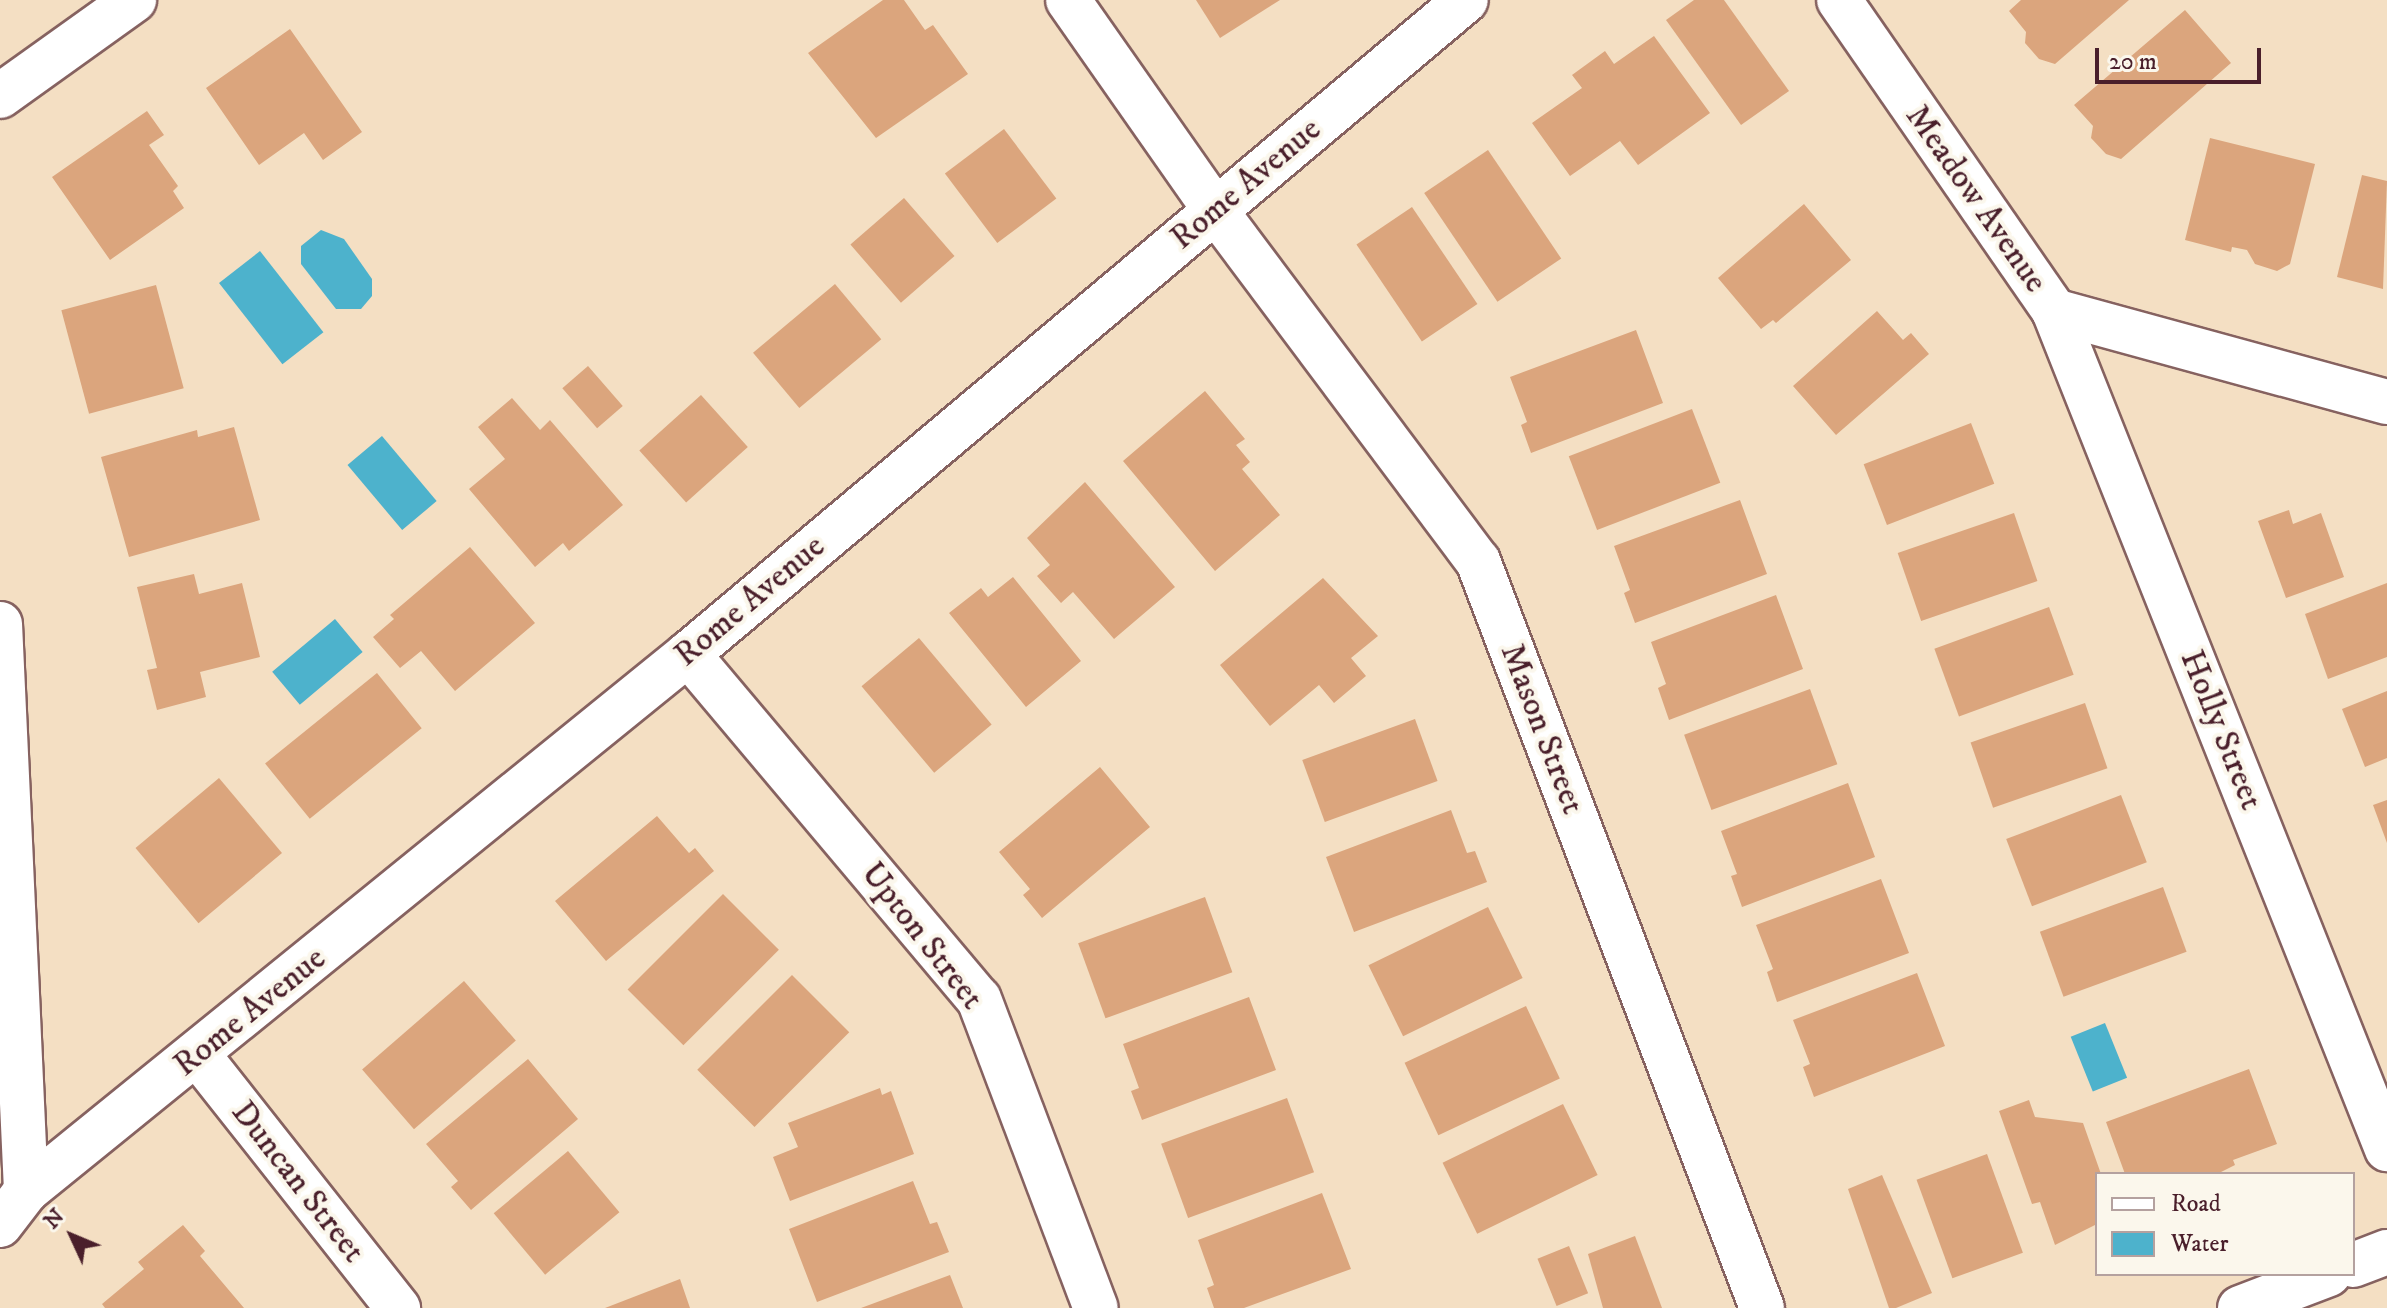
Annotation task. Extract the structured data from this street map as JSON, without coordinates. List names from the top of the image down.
{
  "streets": {
    "street": [
      "Rome Avenue",
      "Meadow Avenue",
      "Mason Street",
      "Holly Street",
      "Upton Street",
      "Duncan Street"
    ]
  },
  "crossings": [
    ["Rome Avenue", "Mason Street"],
    ["Rome Avenue", "Upton Street"],
    ["Rome Avenue", "Duncan Street"],
    ["Meadow Avenue", "Holly Street"]
  ],
  "legend": ["Road", "Water"],
  "scale_bar": "20 m",
  "north": "top left"
}
